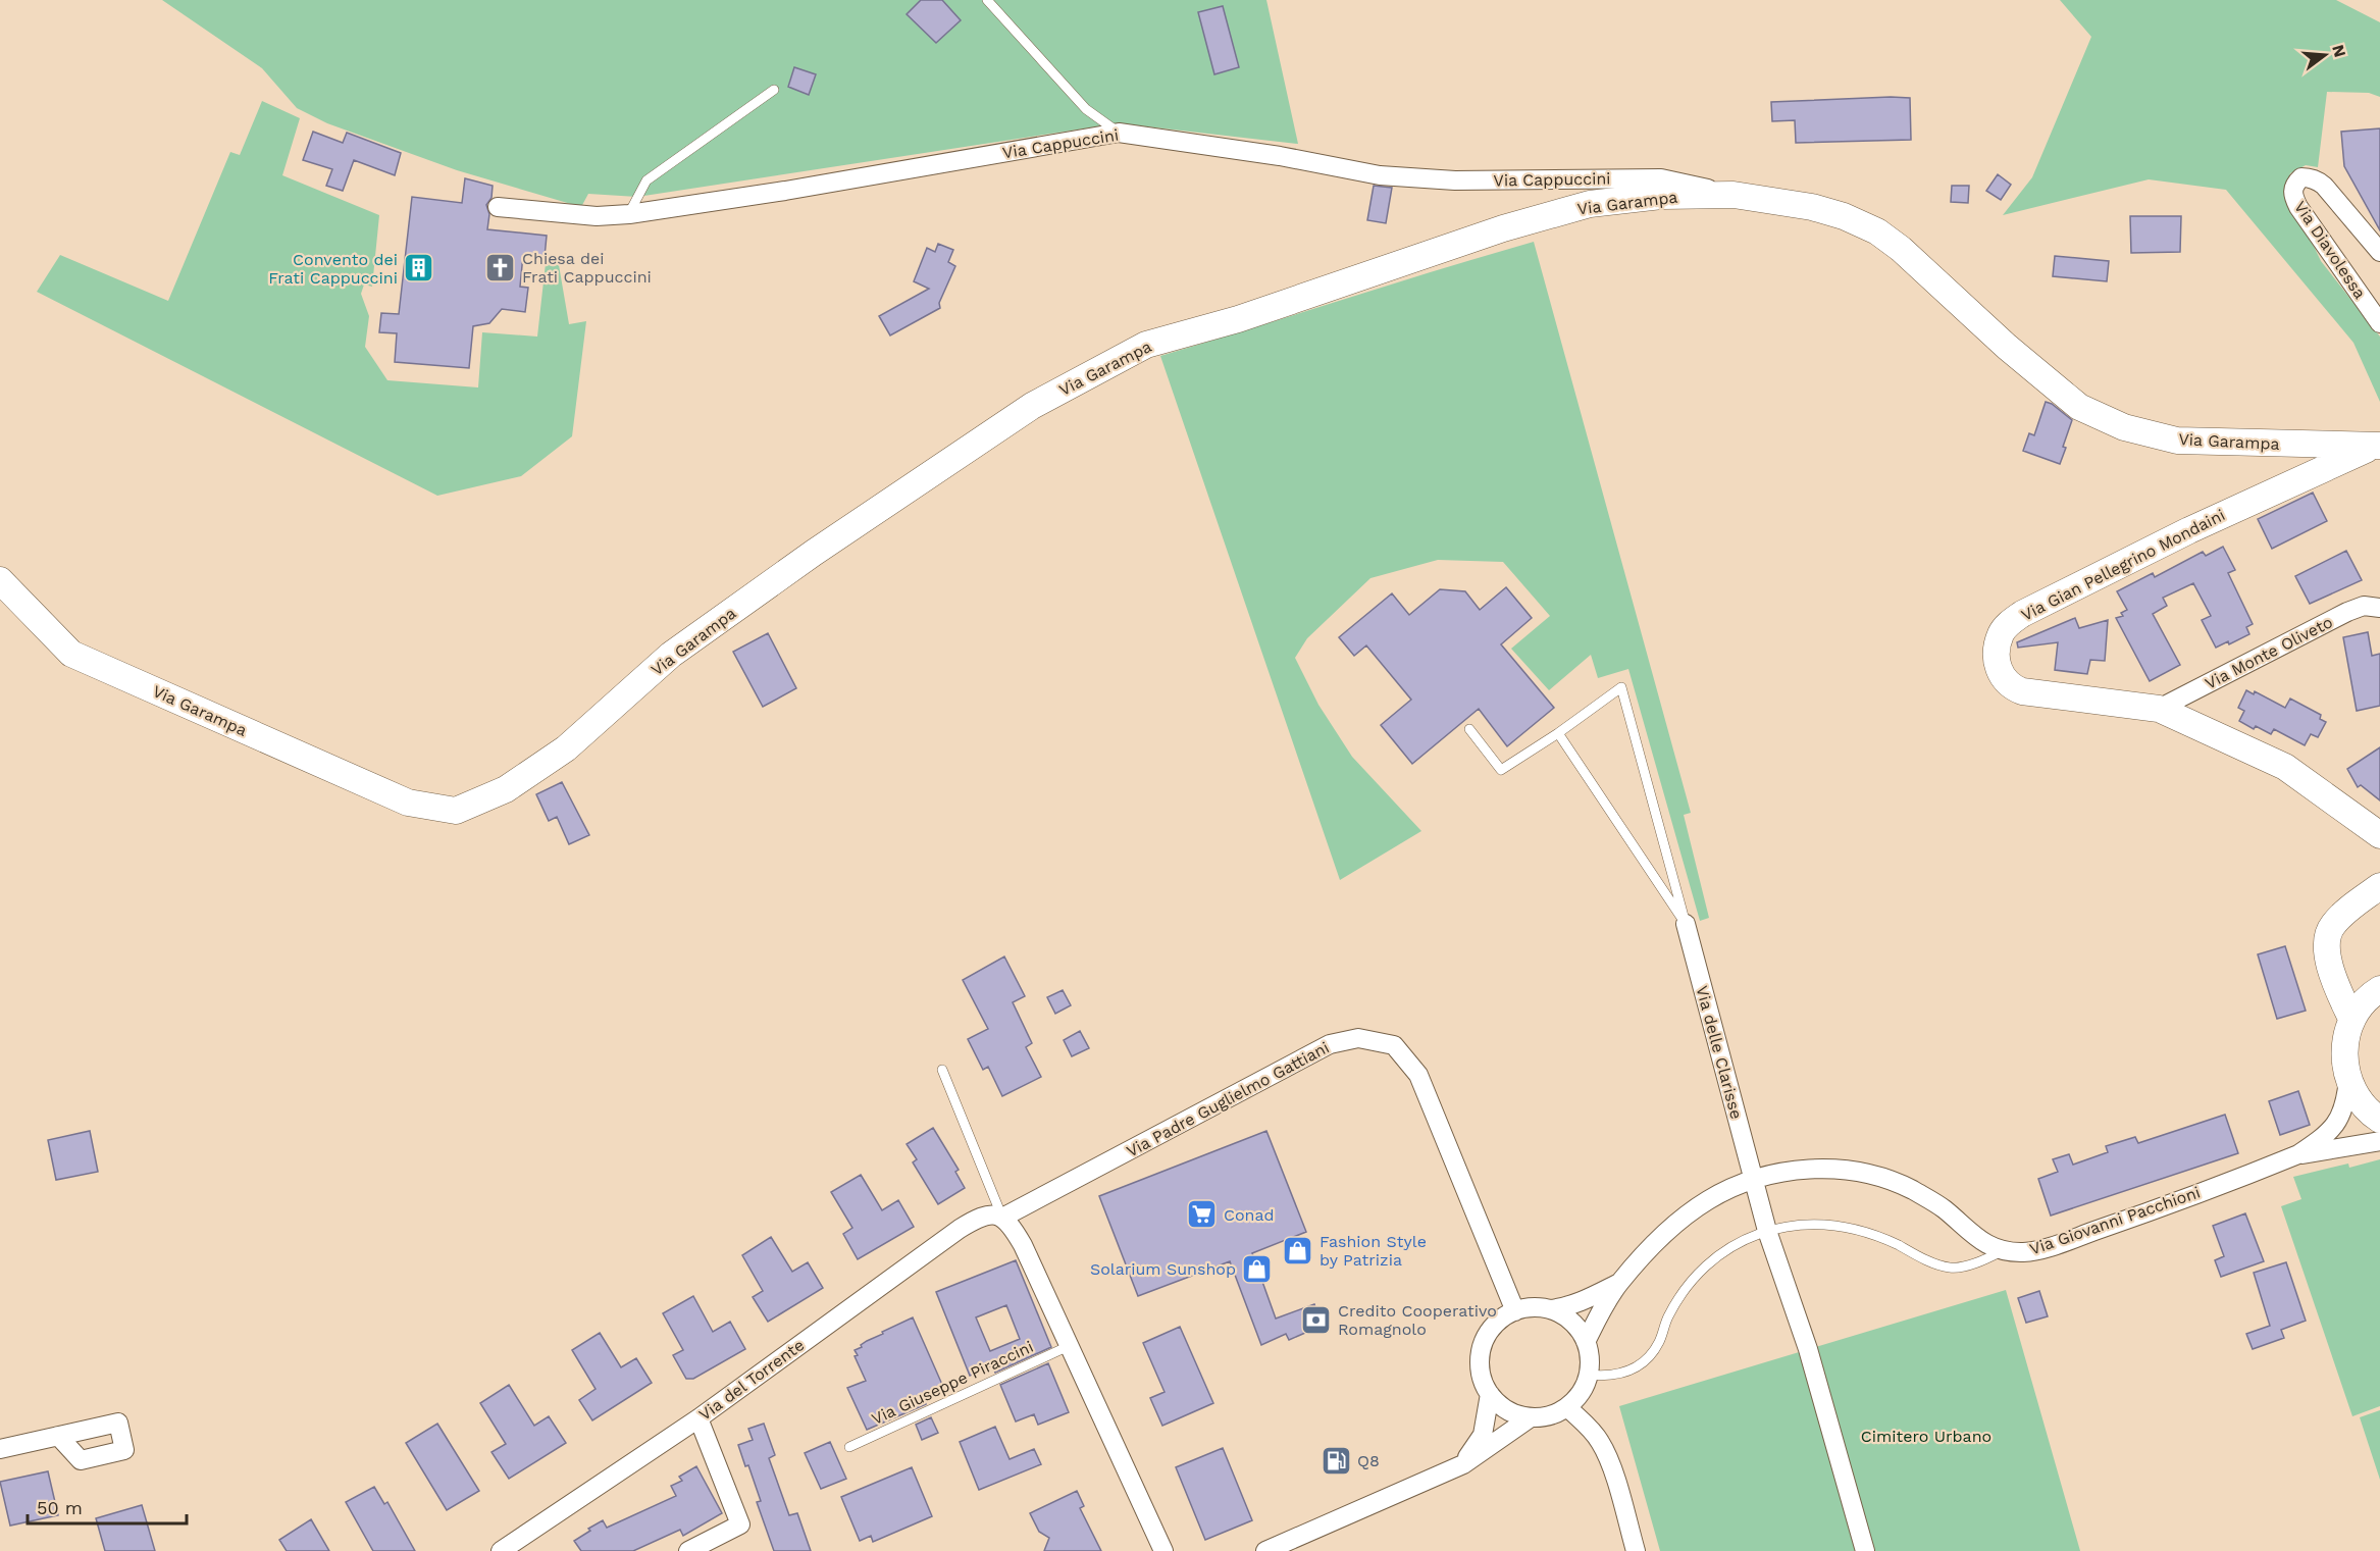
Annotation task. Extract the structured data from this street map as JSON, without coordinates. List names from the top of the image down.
{
  "streets": {
    "street": [
      "Via Cappuccini",
      "Via Garampa",
      "Via Diavolessa",
      "Via Gian Pellegrino Mondaini",
      "Via Monte Oliveto",
      "Via delle Clarisse",
      "Via Padre Guglielmo Gattiani",
      "Via Giovanni Pacchioni",
      "Via del Torrente"
    ],
    "lane": ["Via Giuseppe Piraccini"]
  },
  "crossings": [
    ["Via Cappuccini", "Via Garampa"],
    ["Via Garampa", "Via Gian Pellegrino Mondaini"],
    ["Via Gian Pellegrino Mondaini", "Via Monte Oliveto"],
    ["Via delle Clarisse", "Via Giovanni Pacchioni"],
    ["Via Padre Guglielmo Gattiani", "Via del Torrente"]
  ],
  "parks": ["Cimitero Urbano"],
  "places": {
    "church": ["Chiesa dei Frati Cappuccini"],
    "building": ["Convento dei Frati Cappuccini"],
    "supermarket": ["Conad"],
    "shop": ["Fashion Style by Patrizia", "Solarium Sunshop"],
    "bank": ["Credito Cooperativo Romagnolo"],
    "fuel station": ["Q8"]
  },
  "scale_bar": "50 m",
  "north": "right"
}
